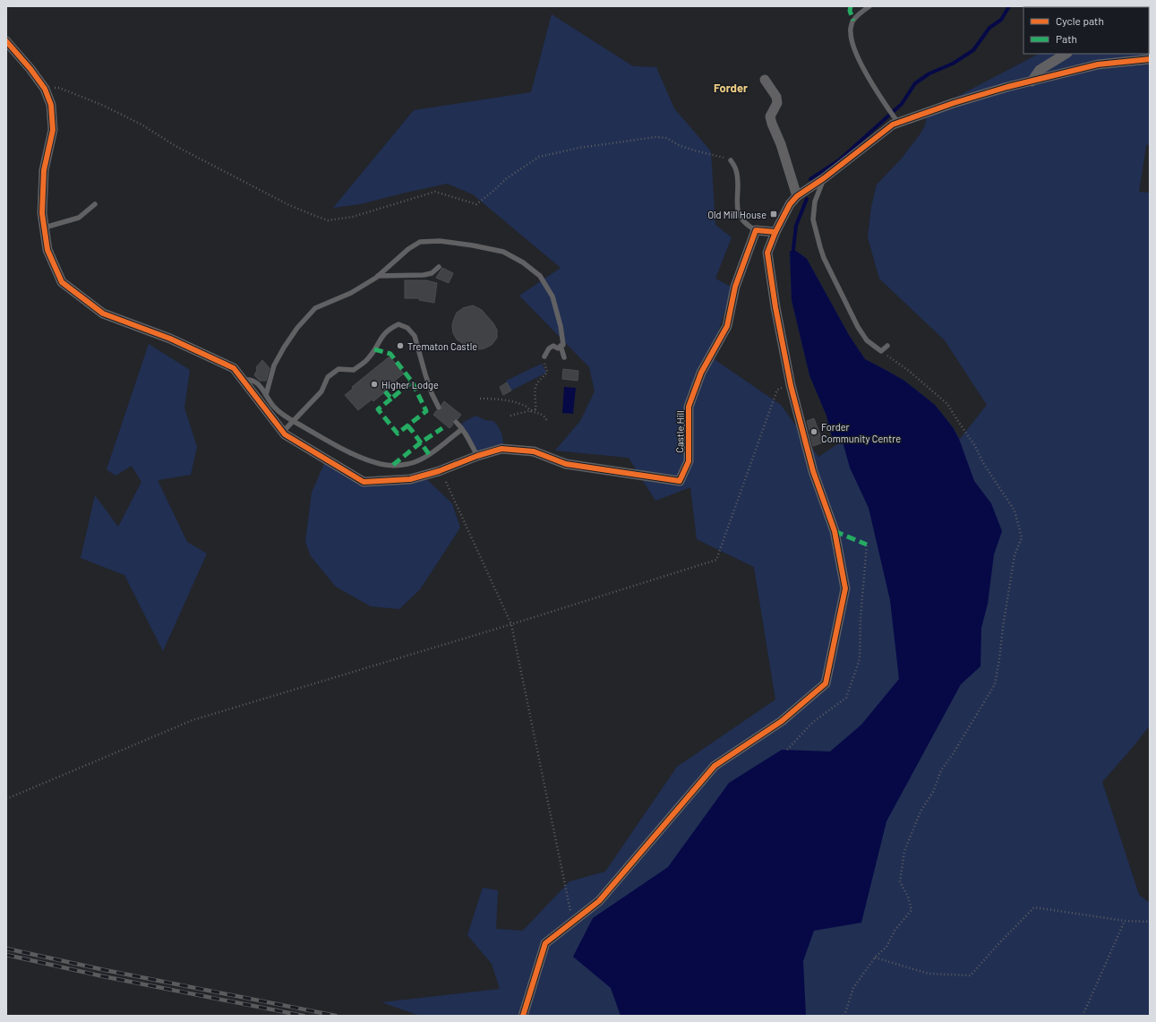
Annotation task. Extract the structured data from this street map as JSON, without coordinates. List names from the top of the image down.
{
  "streets": {
    "street": ["Castle Hill"]
  },
  "districts": ["Forder"],
  "places": {
    "transit": ["Old Mill House"],
    "other": ["Trematon Castle", "Higher Lodge", "Forder Community Centre"]
  },
  "legend": ["Cycle path", "Path"]
}
